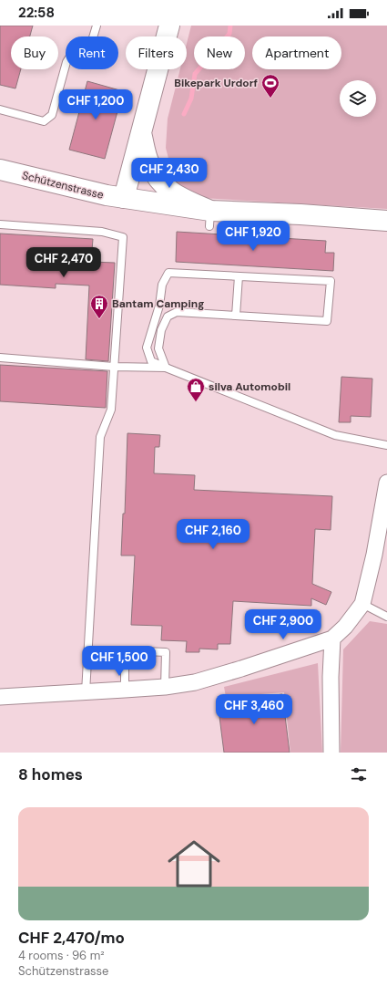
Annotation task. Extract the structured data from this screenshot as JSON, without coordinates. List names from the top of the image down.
{
  "streets": {
    "main road": ["Schützenstrasse"]
  },
  "places": {
    "sports": ["Bikepark Urdorf"],
    "building": ["Bantam Camping"],
    "shop": ["silva Automobil"]
  },
  "page": {
    "status": "22:58",
    "chip": [
      "Buy",
      "Rent",
      "Filters",
      "New",
      "Apartment"
    ],
    "price": [
      "CHF 1,200",
      "CHF 2,430",
      "CHF 1,920",
      "CHF 2,470",
      "CHF 2,160",
      "CHF 2,900",
      "CHF 1,500",
      "CHF 3,460"
    ],
    "heading": "8 homes",
    "list": [
      {
        "name": "CHF 2,470/mo",
        "note": "4 rooms · 96 m² · Schützenstrasse"
      }
    ]
  }
}
